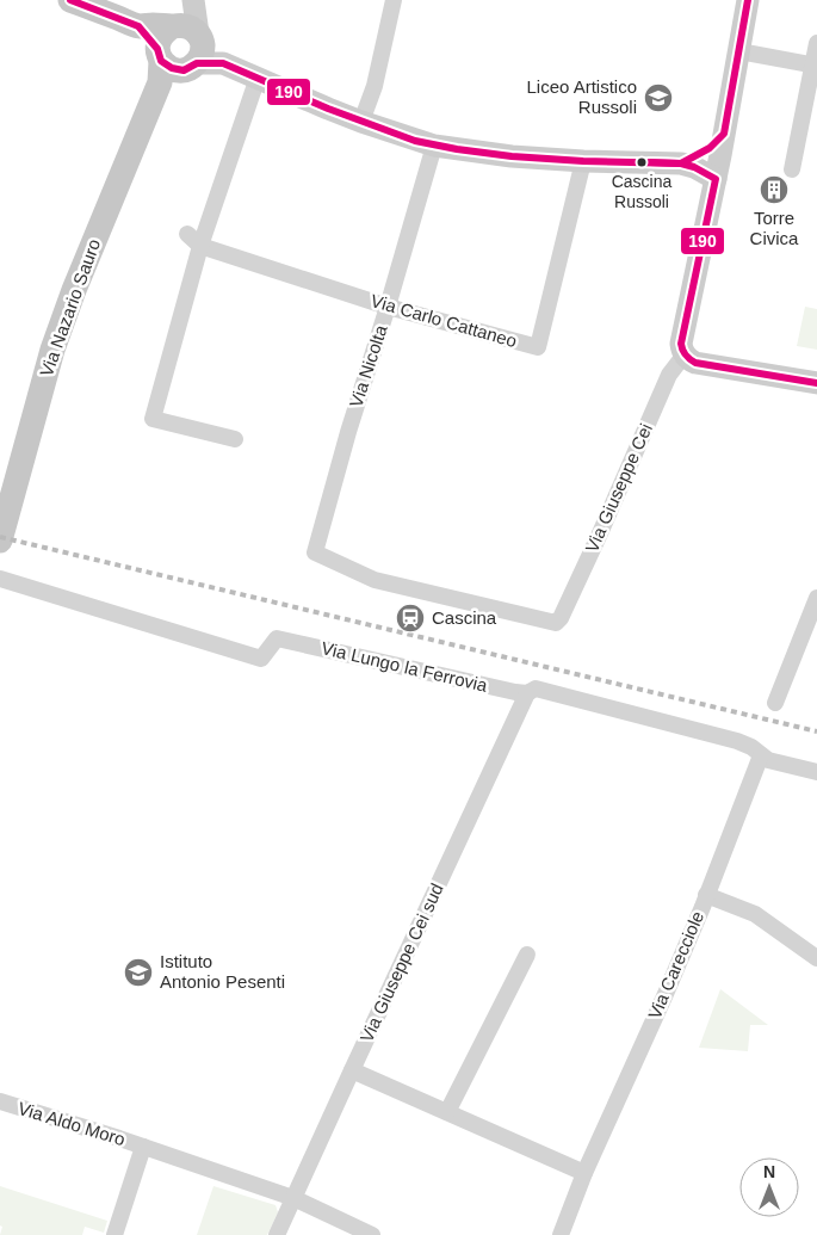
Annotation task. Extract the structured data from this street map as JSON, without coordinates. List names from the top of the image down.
{
  "streets": {
    "main road": ["Via Nazario Sauro"],
    "street": [
      "Via Carlo Cattaneo",
      "Via Nicolta",
      "Via Giuseppe Cei",
      "Via Lungo la Ferrovia",
      "Via Giuseppe Cei sud",
      "Via Carecciole",
      "Via Aldo Moro"
    ]
  },
  "crossings": [
    ["Via Carlo Cattaneo", "Via Nicolta"],
    ["Via Nicolta", "Via Giuseppe Cei"],
    ["Via Lungo la Ferrovia", "Via Giuseppe Cei sud"],
    ["Via Lungo la Ferrovia", "Via Carecciole"],
    ["Via Giuseppe Cei sud", "Via Aldo Moro"]
  ],
  "places": {
    "school or university": ["Liceo Artistico Russoli", "Istituto Antonio Pesenti"],
    "other": ["Cascina Russoli"],
    "building": ["Torre Civica"],
    "station": ["Cascina"]
  },
  "lines": ["transit line 190"],
  "north": "top"
}
